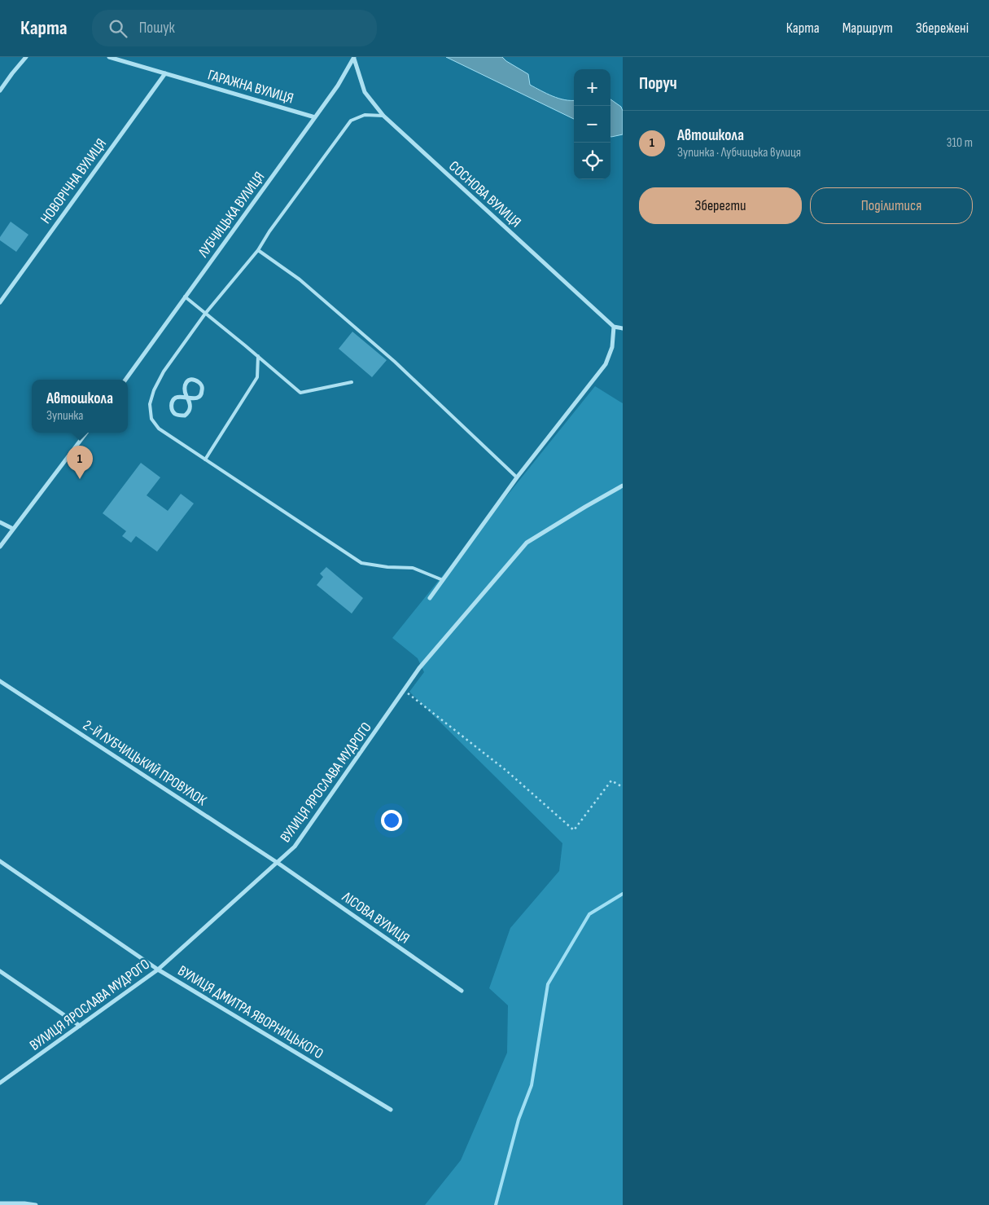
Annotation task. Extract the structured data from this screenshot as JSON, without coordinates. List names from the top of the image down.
{
  "streets": {
    "street": [
      "ГАРАЖНА ВУЛИЦЯ",
      "НОВОРІЧНА ВУЛИЦЯ",
      "СОСНОВА ВУЛИЦЯ",
      "ЛУБЧИЦЬКА ВУЛИЦЯ",
      "2-Й ЛУБЧИЦЬКИЙ ПРОВУЛОК",
      "ВУЛИЦЯ ЯРОСЛАВА МУДРОГО",
      "ЛІСОВА ВУЛИЦЯ",
      "ВУЛИЦЯ ДМИТРА ЯВОРНИЦЬКОГО"
    ]
  },
  "crossings": [
    ["ГАРАЖНА ВУЛИЦЯ", "НОВОРІЧНА ВУЛИЦЯ"],
    ["ГАРАЖНА ВУЛИЦЯ", "ЛУБЧИЦЬКА ВУЛИЦЯ"],
    ["СОСНОВА ВУЛИЦЯ", "ЛУБЧИЦЬКА ВУЛИЦЯ"],
    ["2-Й ЛУБЧИЦЬКИЙ ПРОВУЛОК", "ВУЛИЦЯ ЯРОСЛАВА МУДРОГО"],
    ["2-Й ЛУБЧИЦЬКИЙ ПРОВУЛОК", "ЛІСОВА ВУЛИЦЯ"],
    ["ВУЛИЦЯ ЯРОСЛАВА МУДРОГО", "ЛІСОВА ВУЛИЦЯ"],
    ["ВУЛИЦЯ ЯРОСЛАВА МУДРОГО", "ВУЛИЦЯ ДМИТРА ЯВОРНИЦЬКОГО"]
  ],
  "page": {
    "header": "Карта",
    "search": "Пошук",
    "nav": ["Карта", "Маршрут", "Збережені"],
    "heading": "Поруч",
    "map_buttons": ["+", "−"],
    "list": [
      {
        "mark": "1",
        "name": "Автошкола",
        "note": "Зупинка · Лубчицька вулиця",
        "value": "310 m"
      }
    ],
    "buttons": ["Зберегти", "Поділитися"],
    "popup": ["Автошкола", "Зупинка"],
    "pins": "1"
  }
}
